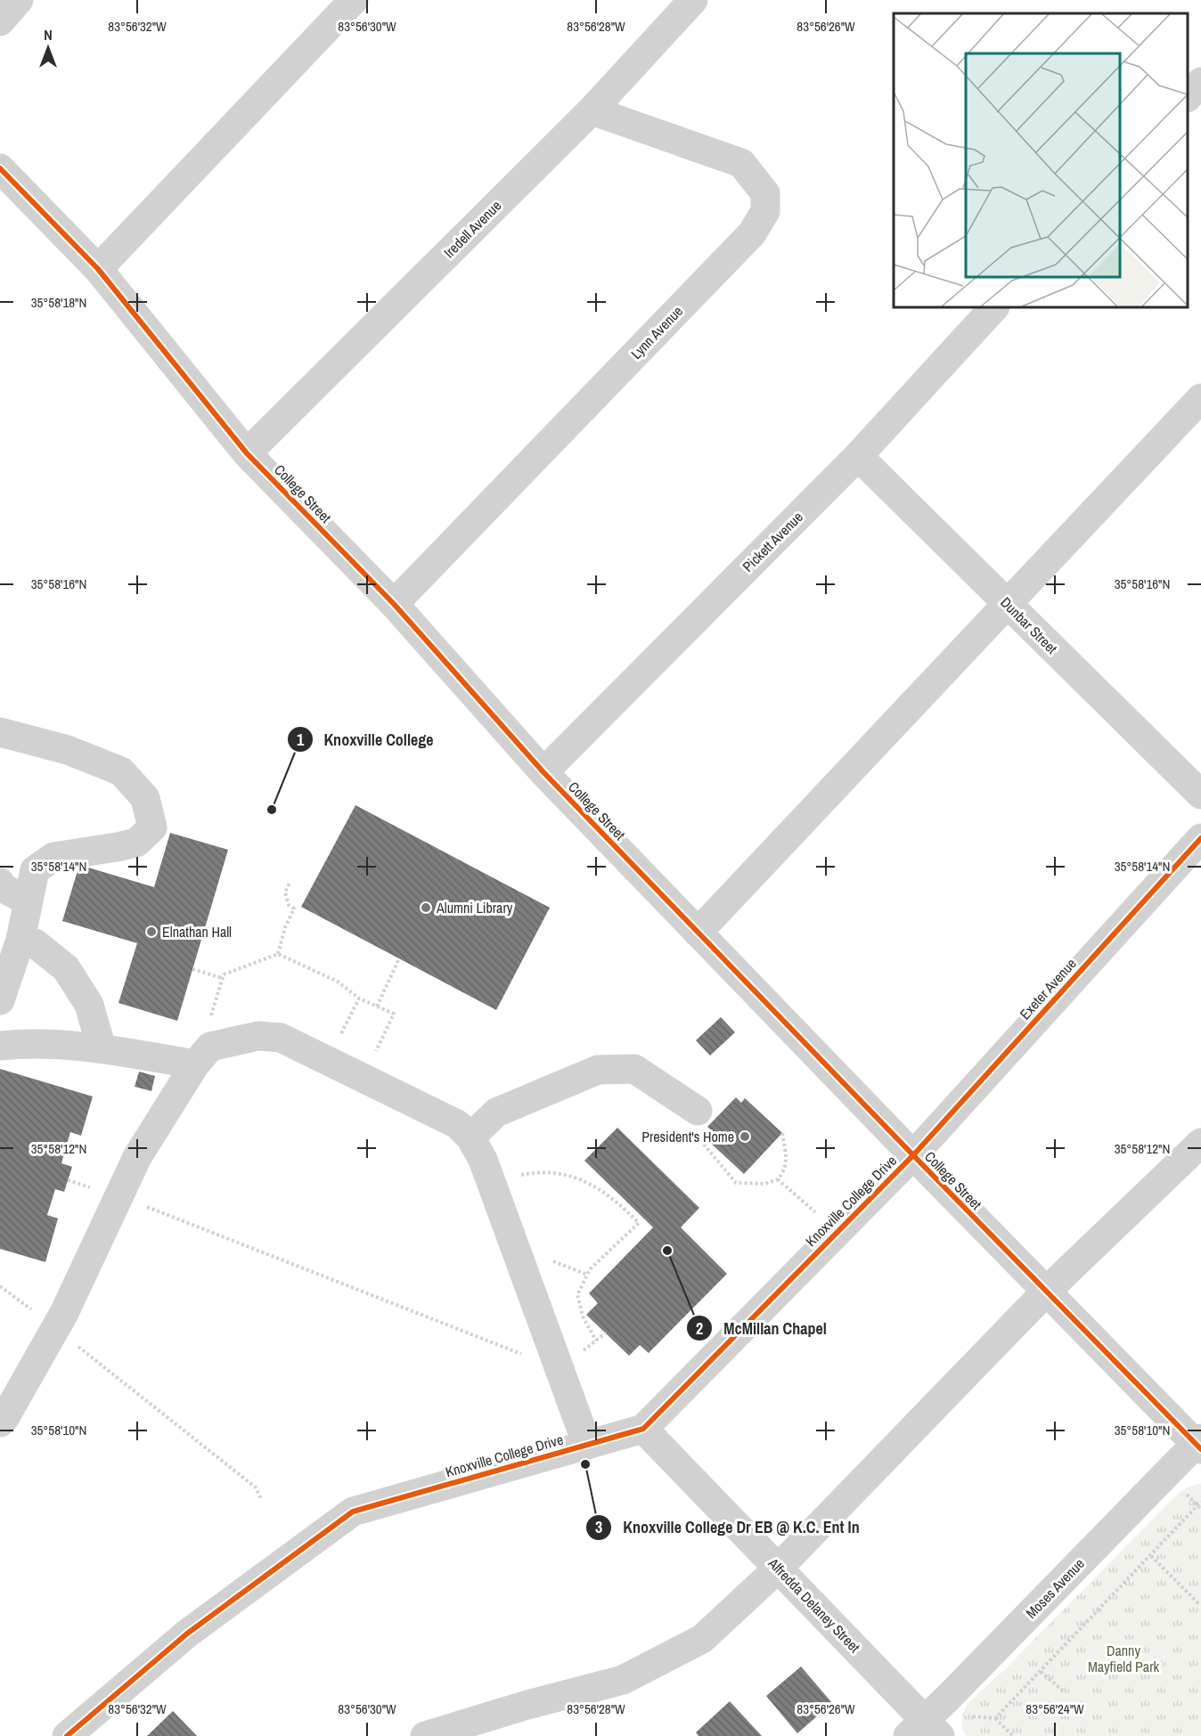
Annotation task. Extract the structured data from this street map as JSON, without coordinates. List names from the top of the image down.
{
  "streets": {
    "street": [
      "Iredell Avenue",
      "Lynn Avenue",
      "College Street",
      "Pickett Avenue",
      "Dunbar Street",
      "Exeter Avenue",
      "Knoxville College Drive",
      "Moses Avenue",
      "Alfredda Delaney Street"
    ]
  },
  "crossings": [
    ["Iredell Avenue", "Lynn Avenue"],
    ["Iredell Avenue", "College Street"],
    ["Lynn Avenue", "College Street"],
    ["College Street", "Pickett Avenue"],
    ["College Street", "Exeter Avenue"],
    ["College Street", "Knoxville College Drive"],
    ["College Street", "Moses Avenue"],
    ["Pickett Avenue", "Dunbar Street"],
    ["Exeter Avenue", "Knoxville College Drive"],
    ["Knoxville College Drive", "Alfredda Delaney Street"],
    ["Moses Avenue", "Alfredda Delaney Street"]
  ],
  "parks": ["Danny Mayfield Park"],
  "places": [
    "Knoxville College",
    "Alumni Library",
    "Elnathan Hall",
    "President's Home",
    "McMillan Chapel",
    "Knoxville College Dr EB @ K.C. Ent In"
  ],
  "north": "top",
  "coordinates": [
    "83°56'32\"W",
    "83°56'30\"W",
    "83°56'28\"W",
    "83°56'26\"W",
    "35°58'18\"N",
    "35°58'16\"N",
    "35°58'14\"N",
    "35°58'12\"N",
    "35°58'10\"N",
    "83°56'24\"W"
  ]
}
